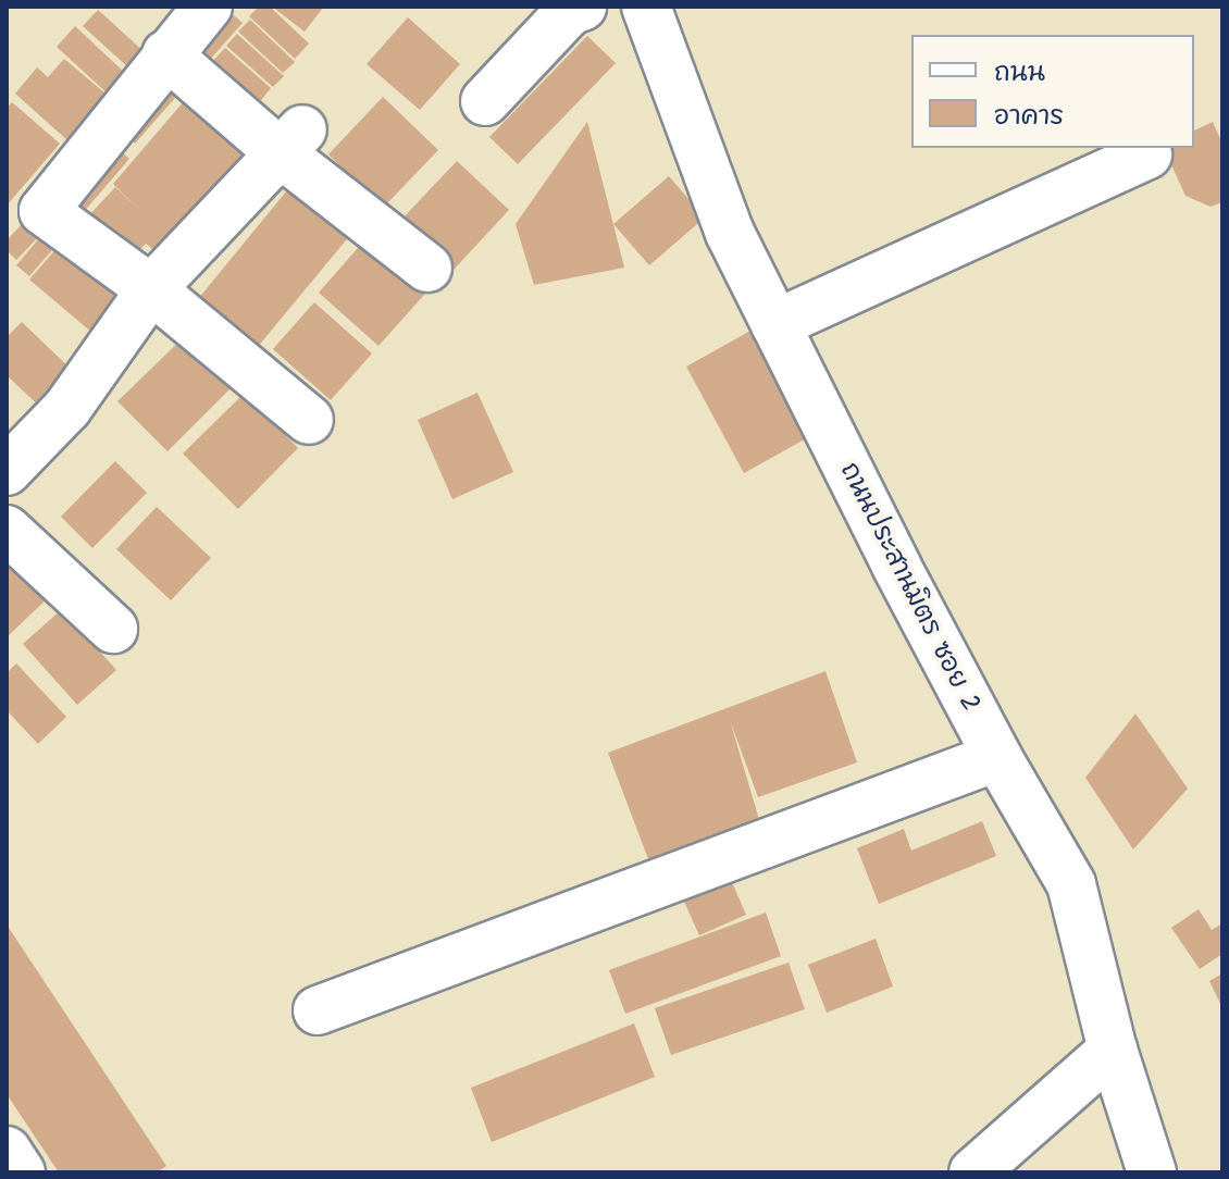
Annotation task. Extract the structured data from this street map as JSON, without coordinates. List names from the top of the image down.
{
  "streets": {
    "street": ["ถนนประสานมิตร ซอย 2"]
  },
  "legend": ["ถนน", "อาคาร"]
}
